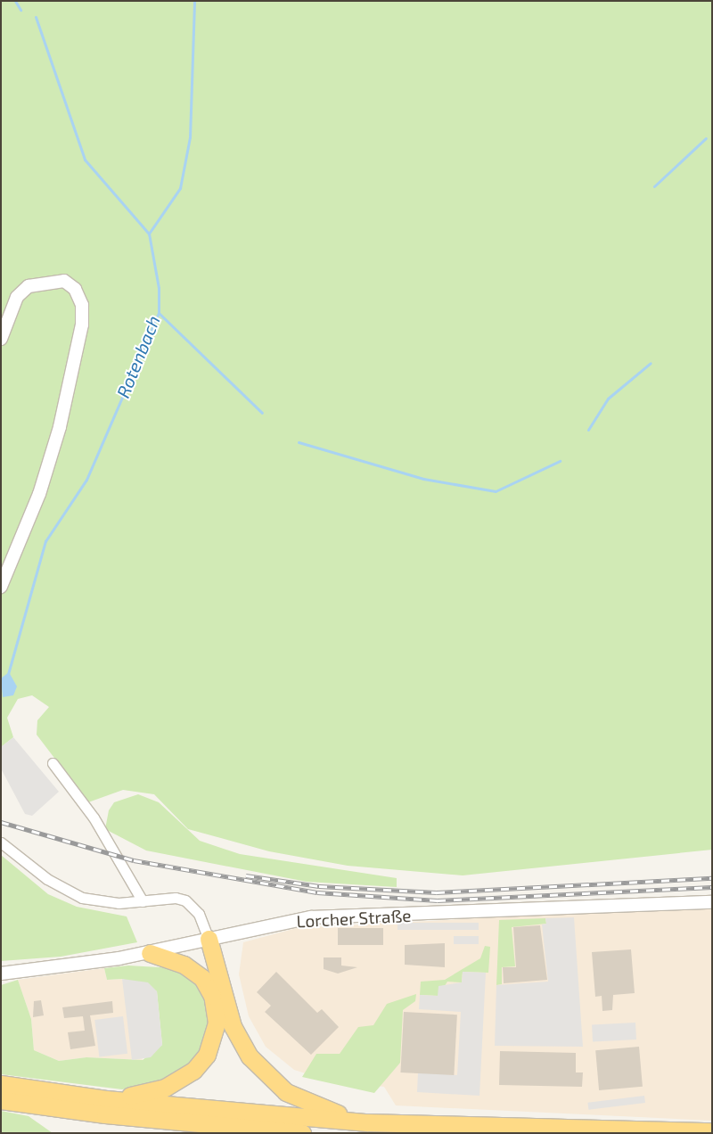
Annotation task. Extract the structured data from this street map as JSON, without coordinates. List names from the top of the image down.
{
  "streets": {
    "street": ["Lorcher Straße"]
  },
  "water": ["Rotenbach"]
}
